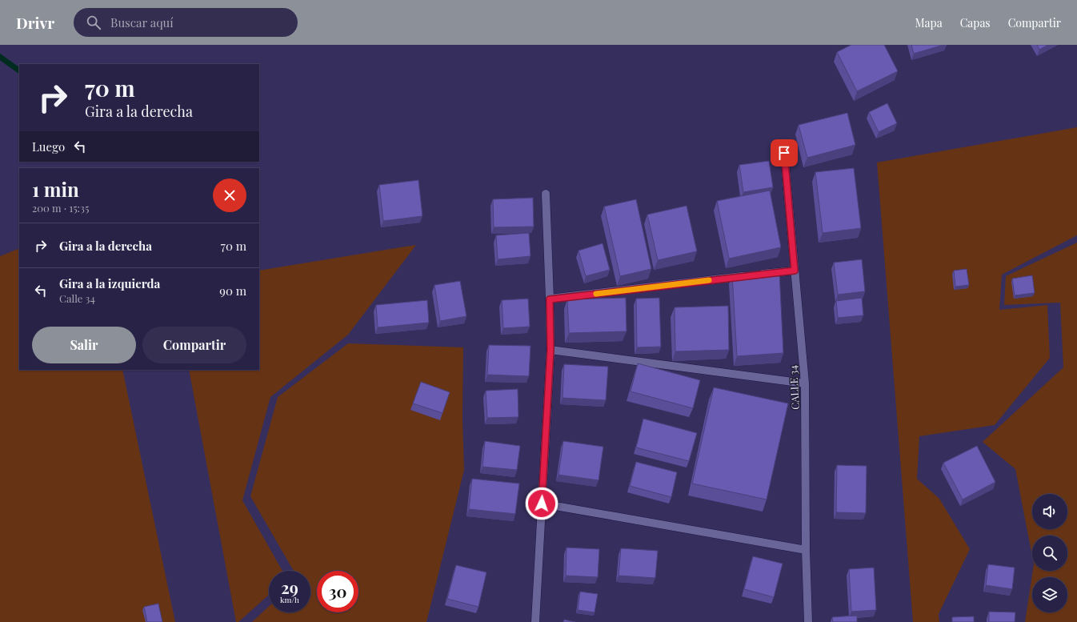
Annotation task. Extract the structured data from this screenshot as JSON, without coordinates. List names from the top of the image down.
{
  "streets": {
    "street": ["CALLE 34"]
  },
  "page": {
    "header": "Drivr",
    "search": "Buscar aquí",
    "nav": ["Mapa", "Capas", "Compartir"],
    "turn": ["70 m", "Gira a la derecha"],
    "then": "Luego",
    "heading": ["1 min", "200 m · 15:35"],
    "list": [
      {
        "name": "Gira a la derecha",
        "value": "70 m"
      },
      {
        "name": "Gira a la izquierda",
        "note": "Calle 34",
        "value": "90 m"
      }
    ],
    "buttons": ["Salir", "Compartir"],
    "speed": "29 km/h",
    "limit": "30"
  }
}
